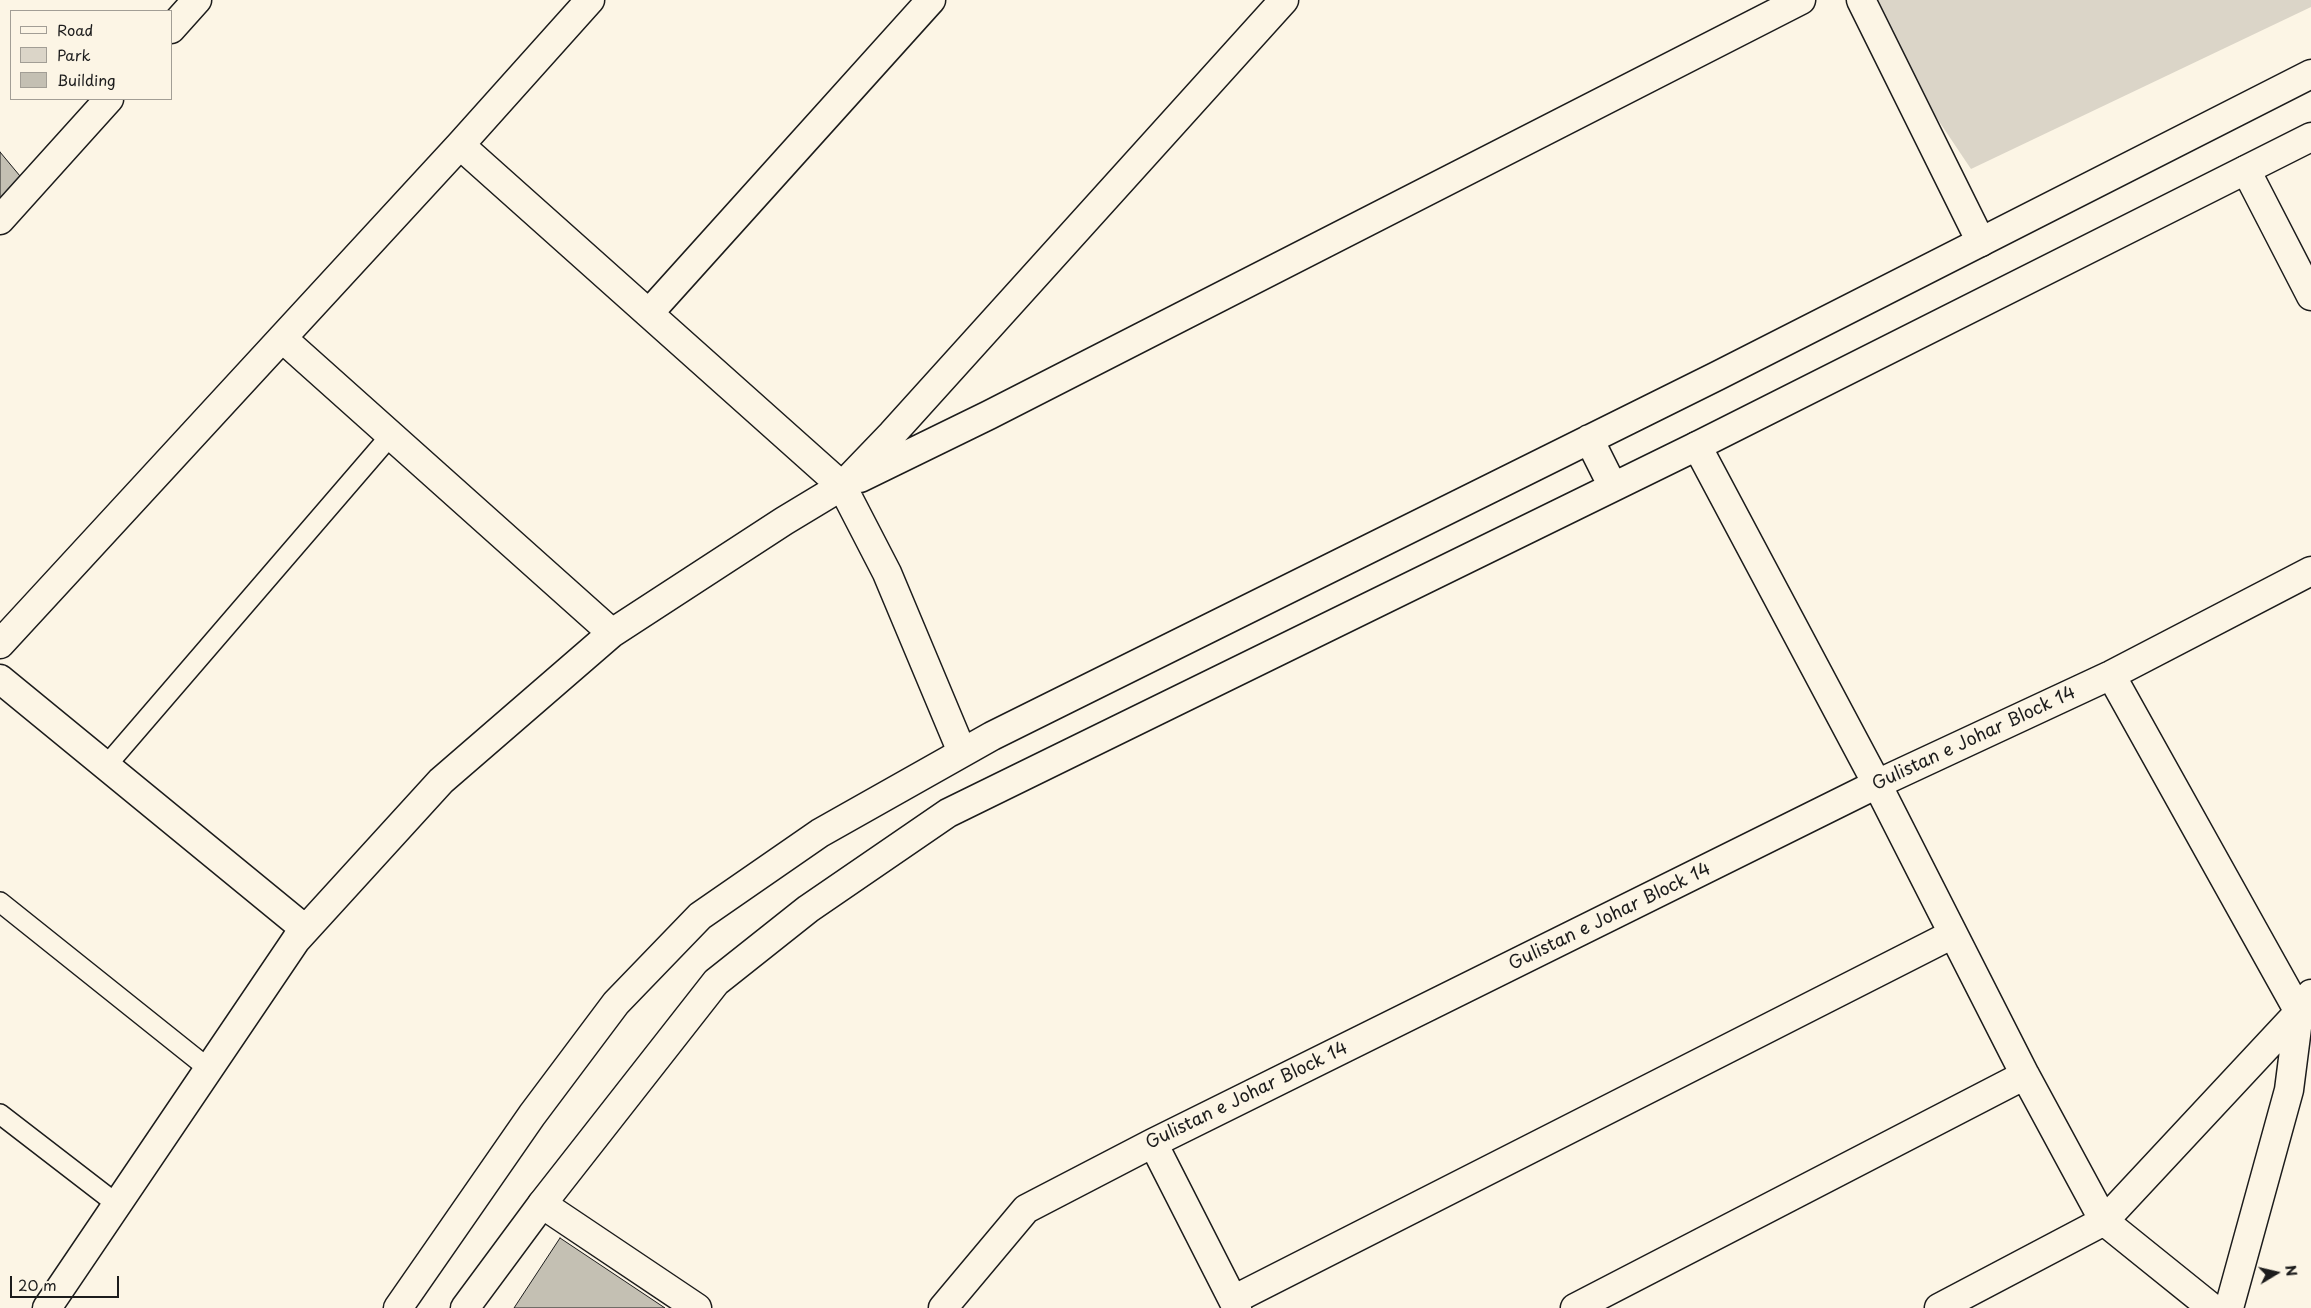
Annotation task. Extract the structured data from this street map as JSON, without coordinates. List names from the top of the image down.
{
  "streets": {
    "street": ["Gulistan e Johar Block 14"]
  },
  "legend": ["Road", "Park", "Building"],
  "scale_bar": "20 m",
  "north": "right"
}
